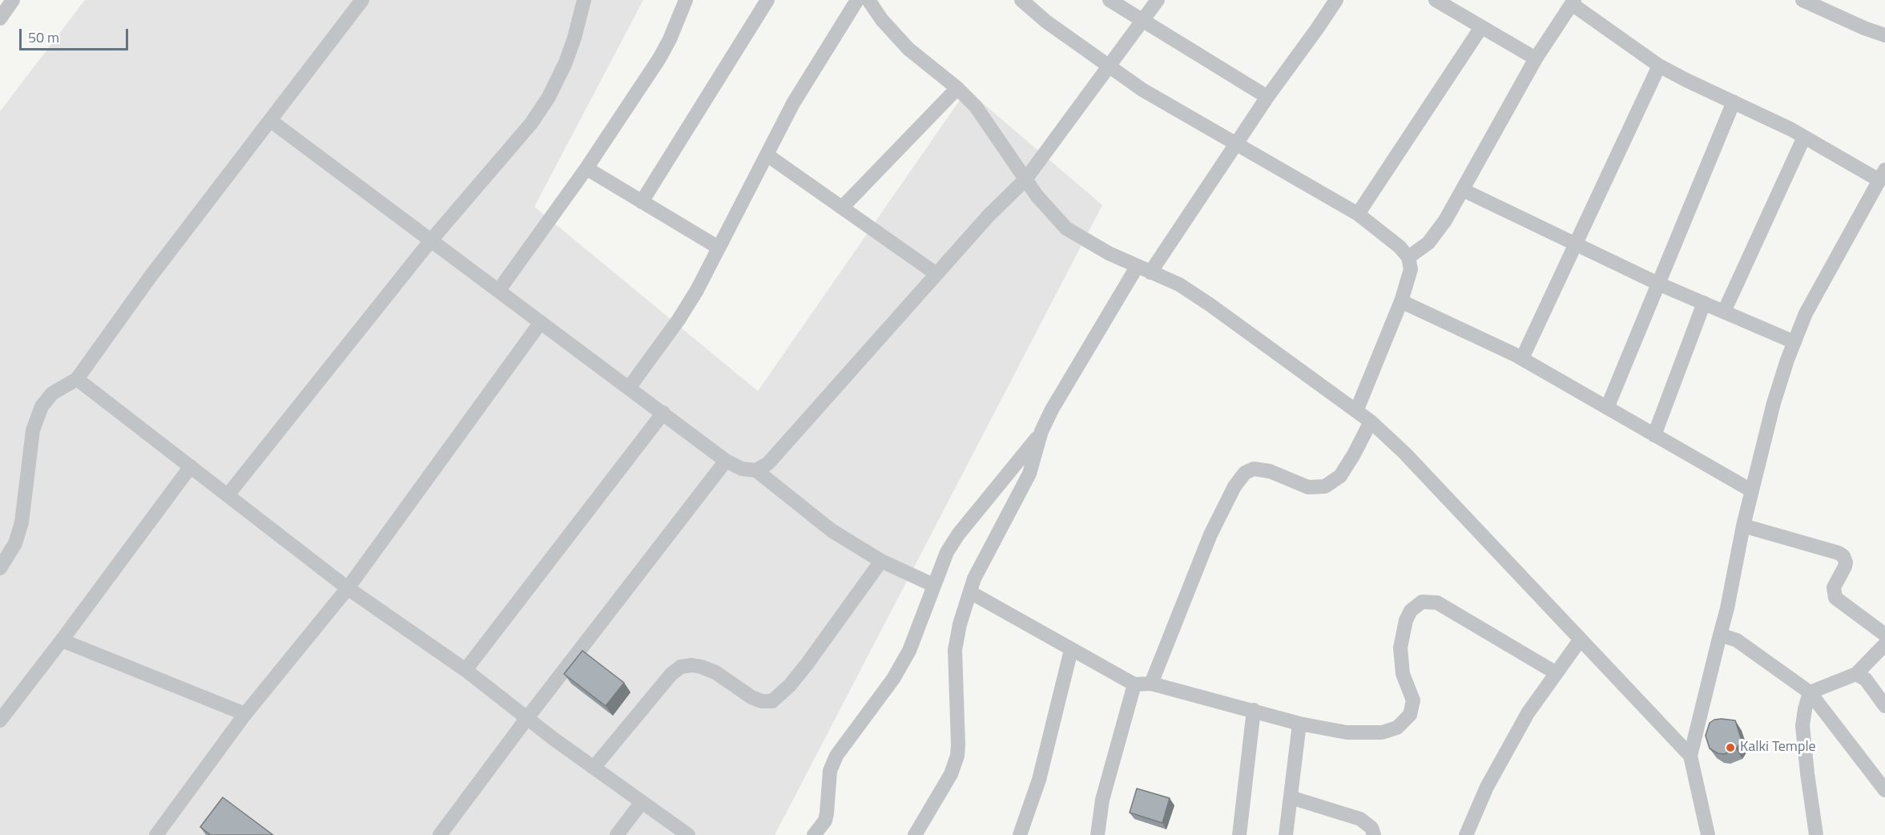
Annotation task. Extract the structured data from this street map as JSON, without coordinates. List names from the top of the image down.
{
  "places": ["Kalki Temple"],
  "scale_bar": "50 m"
}
